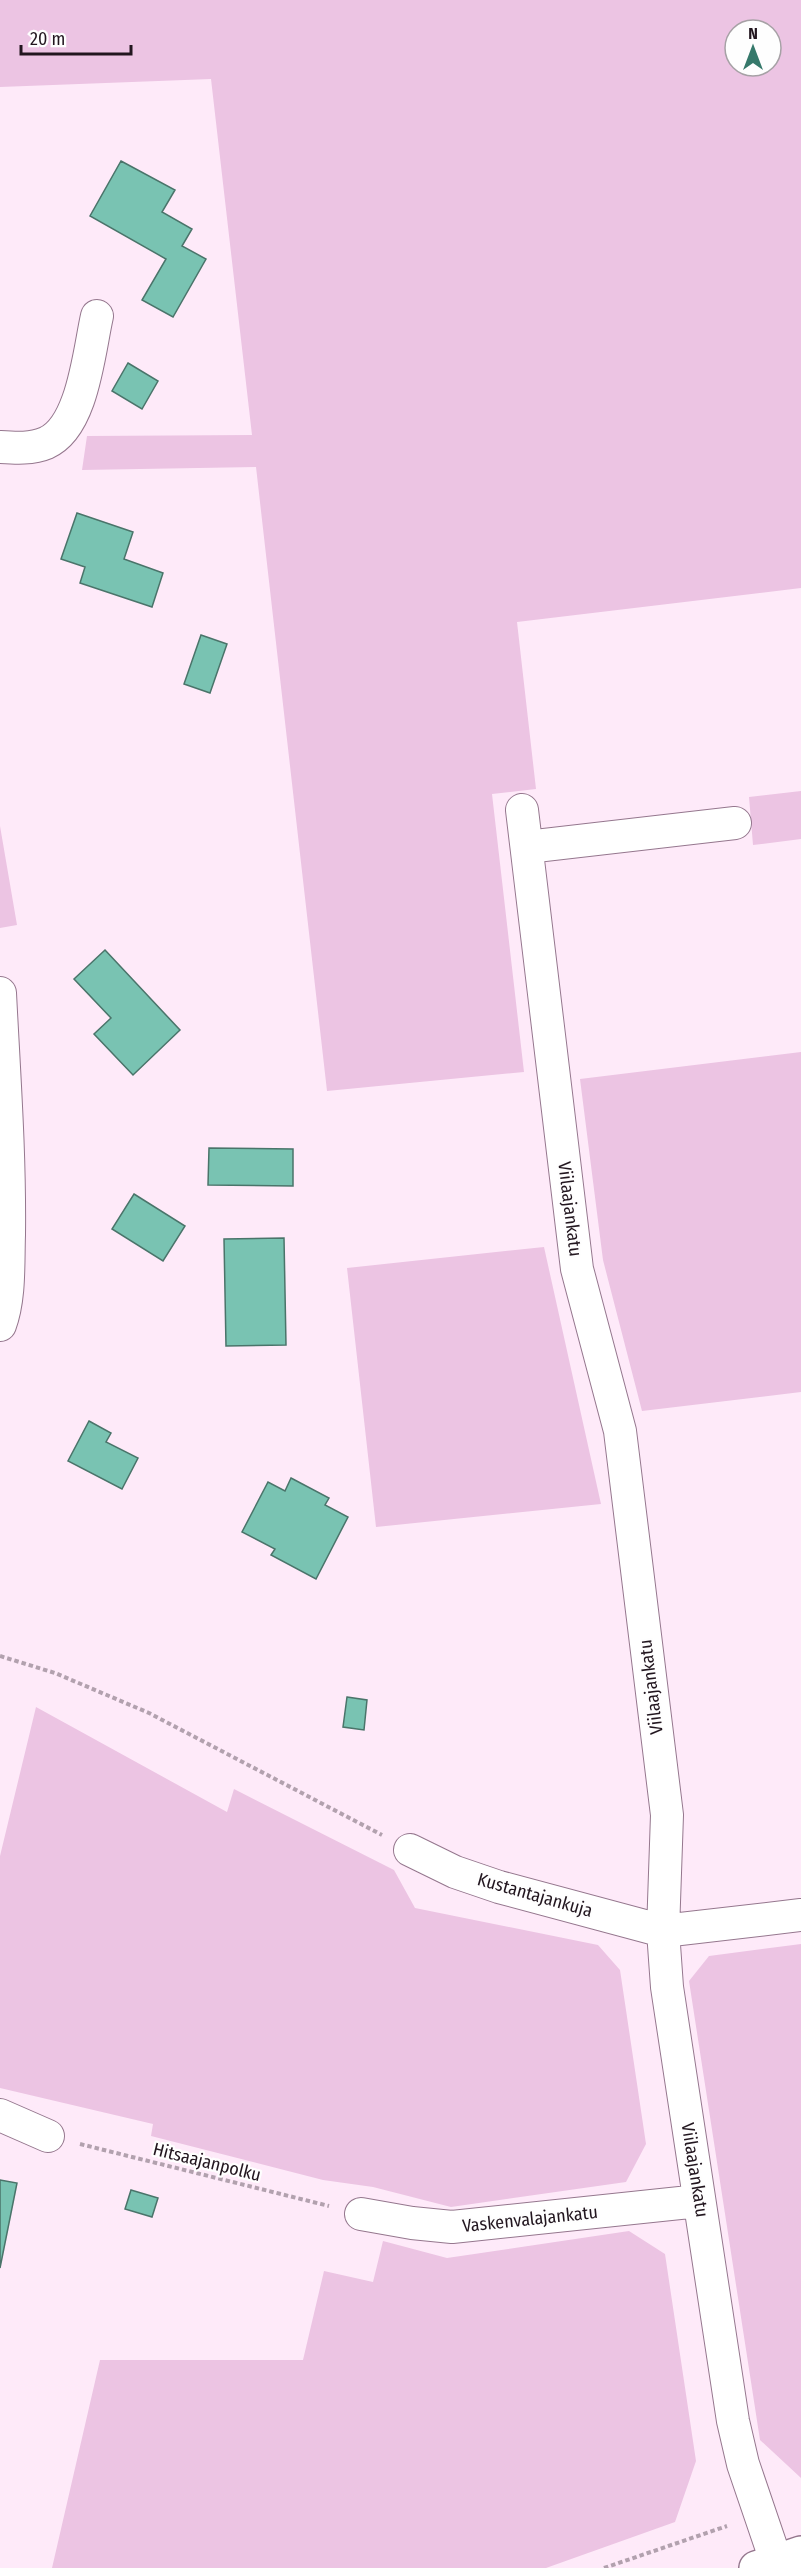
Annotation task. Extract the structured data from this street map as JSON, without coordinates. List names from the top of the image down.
{
  "streets": {
    "street": ["Viilaajankatu", "Kustantajankuja", "Vaskenvalajankatu"],
    "path": ["Hitsaajanpolku"]
  },
  "crossings": [
    ["Viilaajankatu", "Kustantajankuja"],
    ["Viilaajankatu", "Vaskenvalajankatu"],
    ["Hitsaajanpolku", "Vaskenvalajankatu"]
  ],
  "scale_bar": "20 m",
  "north": "top"
}
